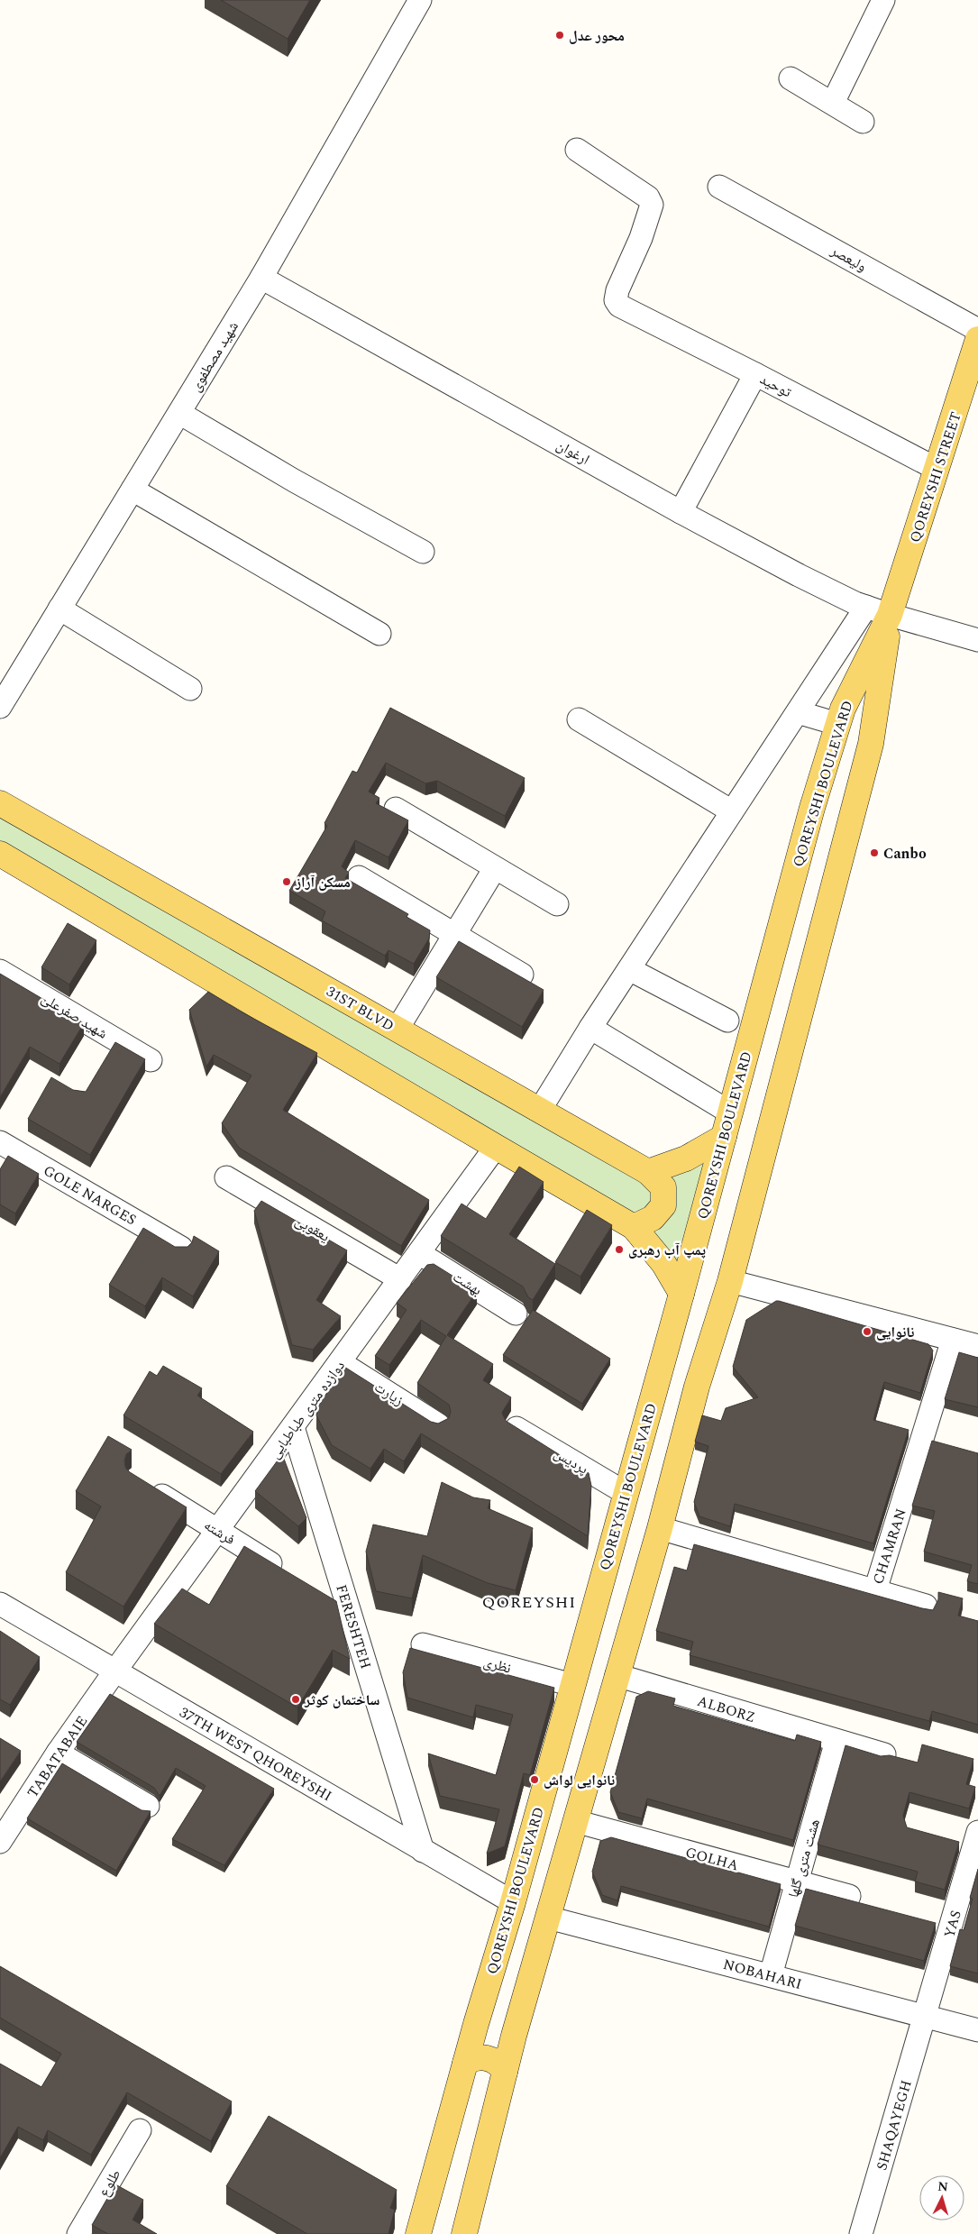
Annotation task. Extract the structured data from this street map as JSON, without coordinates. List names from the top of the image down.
{
  "streets": {
    "main road": ["QOREYSHI STREET", "QOREYSHI BOULEVARD", "31ST BLVD"],
    "street": [
      "ولیعصر",
      "شهید مصطفوی",
      "توحید",
      "ارغوان",
      "شهید صفرعلی",
      "GOLE NARGES",
      "یعقوبی",
      "بهشت",
      "زیارت",
      "دوازده متری طباطبایی",
      "پردیس",
      "فرشته",
      "CHAMRAN",
      "FERESHTEH",
      "نظری",
      "ALBORZ",
      "37TH WEST QHOREYSHI",
      "TABATABAIE",
      "GOLHA",
      "هشت متری گلها",
      "YAS",
      "NOBAHARI",
      "SHAQAYEGH",
      "طلوع"
    ]
  },
  "crossings": [
    ["شهید مصطفوی", "ارغوان"],
    ["توحید", "QOREYSHI STREET"],
    ["ارغوان", "QOREYSHI STREET"],
    ["ارغوان", "QOREYSHI BOULEVARD"],
    ["QOREYSHI STREET", "QOREYSHI BOULEVARD"],
    ["QOREYSHI BOULEVARD", "پردیس"],
    ["QOREYSHI BOULEVARD", "CHAMRAN"],
    ["QOREYSHI BOULEVARD", "نظری"],
    ["QOREYSHI BOULEVARD", "ALBORZ"],
    ["QOREYSHI BOULEVARD", "37TH WEST QHOREYSHI"],
    ["QOREYSHI BOULEVARD", "GOLHA"],
    ["QOREYSHI BOULEVARD", "NOBAHARI"],
    ["یعقوبی", "دوازده متری طباطبایی"],
    ["بهشت", "دوازده متری طباطبایی"],
    ["زیارت", "دوازده متری طباطبایی"],
    ["دوازده متری طباطبایی", "فرشته"],
    ["دوازده متری طباطبایی", "FERESHTEH"],
    ["دوازده متری طباطبایی", "37TH WEST QHOREYSHI"],
    ["دوازده متری طباطبایی", "TABATABAIE"],
    ["FERESHTEH", "37TH WEST QHOREYSHI"],
    ["ALBORZ", "هشت متری گلها"],
    ["37TH WEST QHOREYSHI", "TABATABAIE"],
    ["GOLHA", "هشت متری گلها"],
    ["هشت متری گلها", "NOBAHARI"],
    ["YAS", "NOBAHARI"],
    ["YAS", "SHAQAYEGH"],
    ["NOBAHARI", "SHAQAYEGH"]
  ],
  "districts": ["QOREYSHI"],
  "places": [
    "محور عدل",
    "Canbo",
    "مسکن آراز",
    "پمپ آب رهبری",
    "نانوایی",
    "ساختمان کوثر",
    "نانوایی لواش"
  ],
  "north": "top"
}
